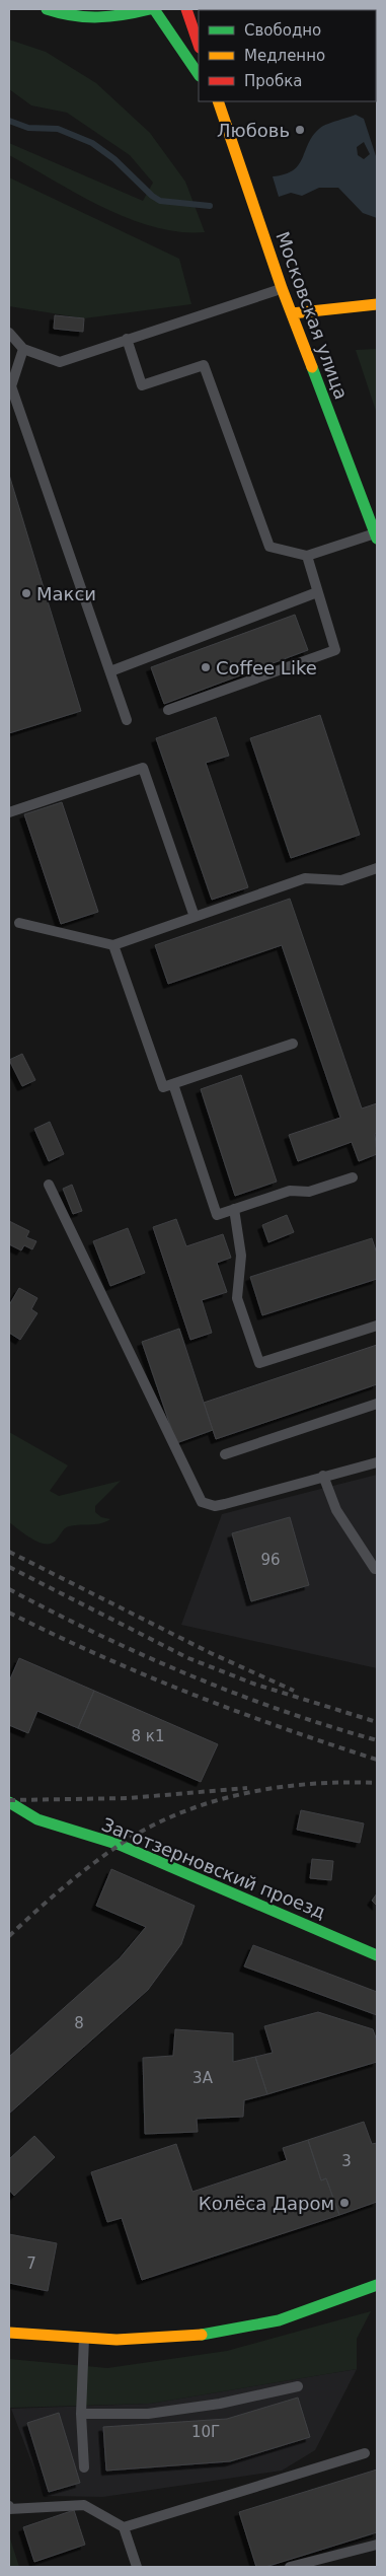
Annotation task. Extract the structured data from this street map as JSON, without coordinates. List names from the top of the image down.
{
  "streets": {
    "street": ["Московская улица", "Заготзерновский проезд"]
  },
  "places": [
    "Любовь",
    "Макси",
    "Coffee Like",
    "Колёса Даром"
  ],
  "house_numbers": [
    "96",
    "8 к1",
    "8",
    "3А",
    "3",
    "7",
    "10Г"
  ],
  "legend": ["Свободно", "Медленно", "Пробка"]
}
